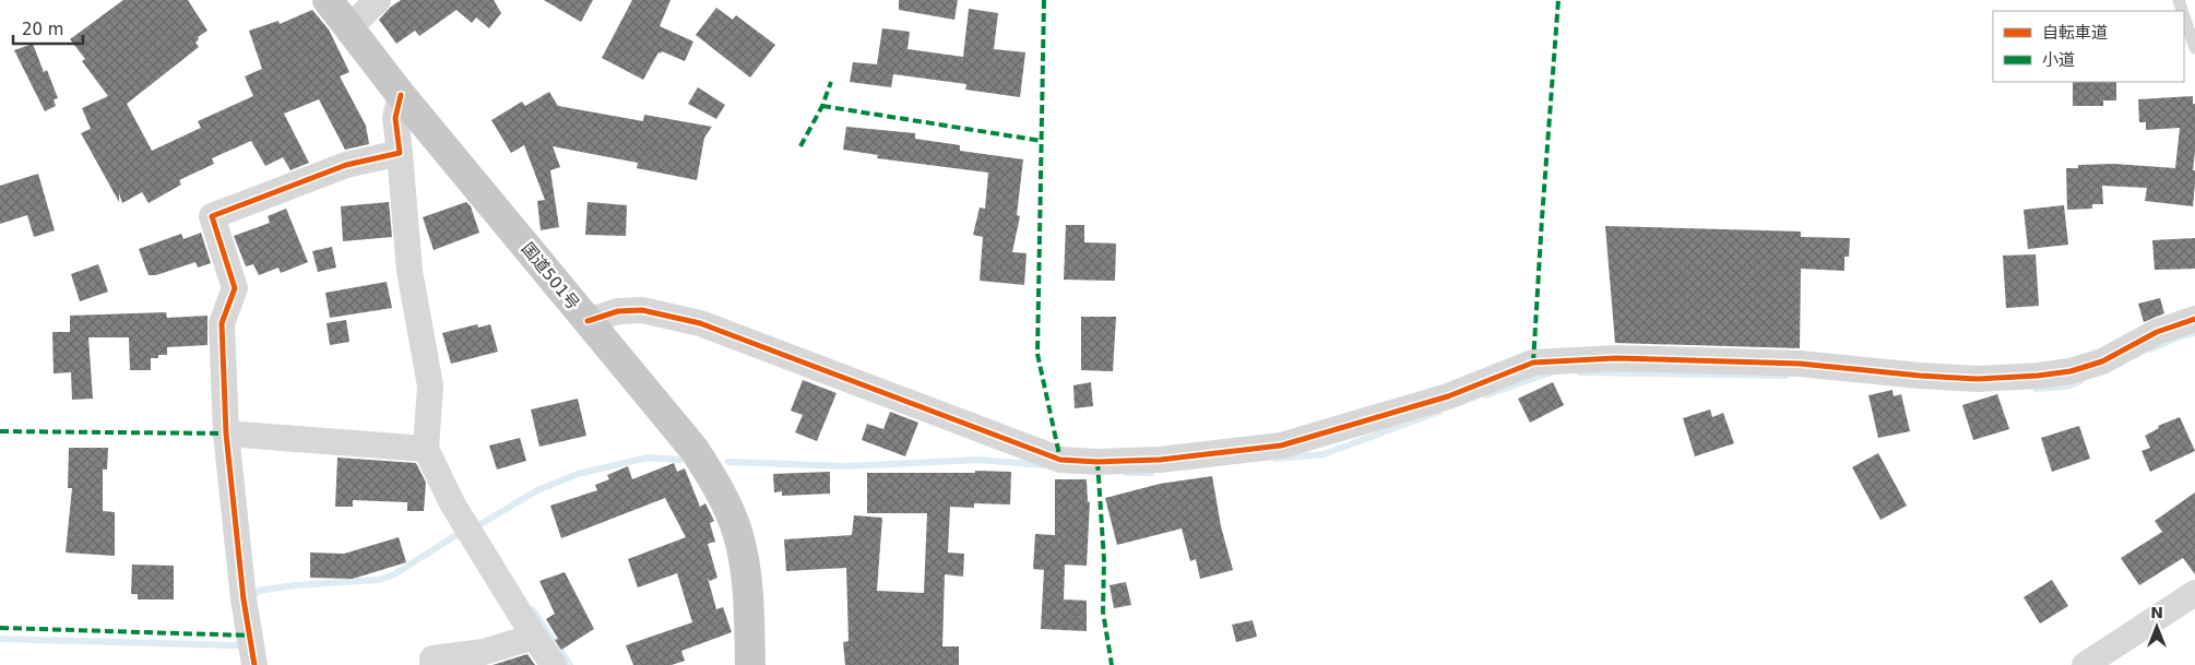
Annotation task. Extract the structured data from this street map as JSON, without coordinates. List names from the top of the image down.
{
  "streets": {
    "highway": ["国道501号"]
  },
  "legend": ["自転車道", "小道"],
  "scale_bar": "20 m",
  "north": "top"
}
